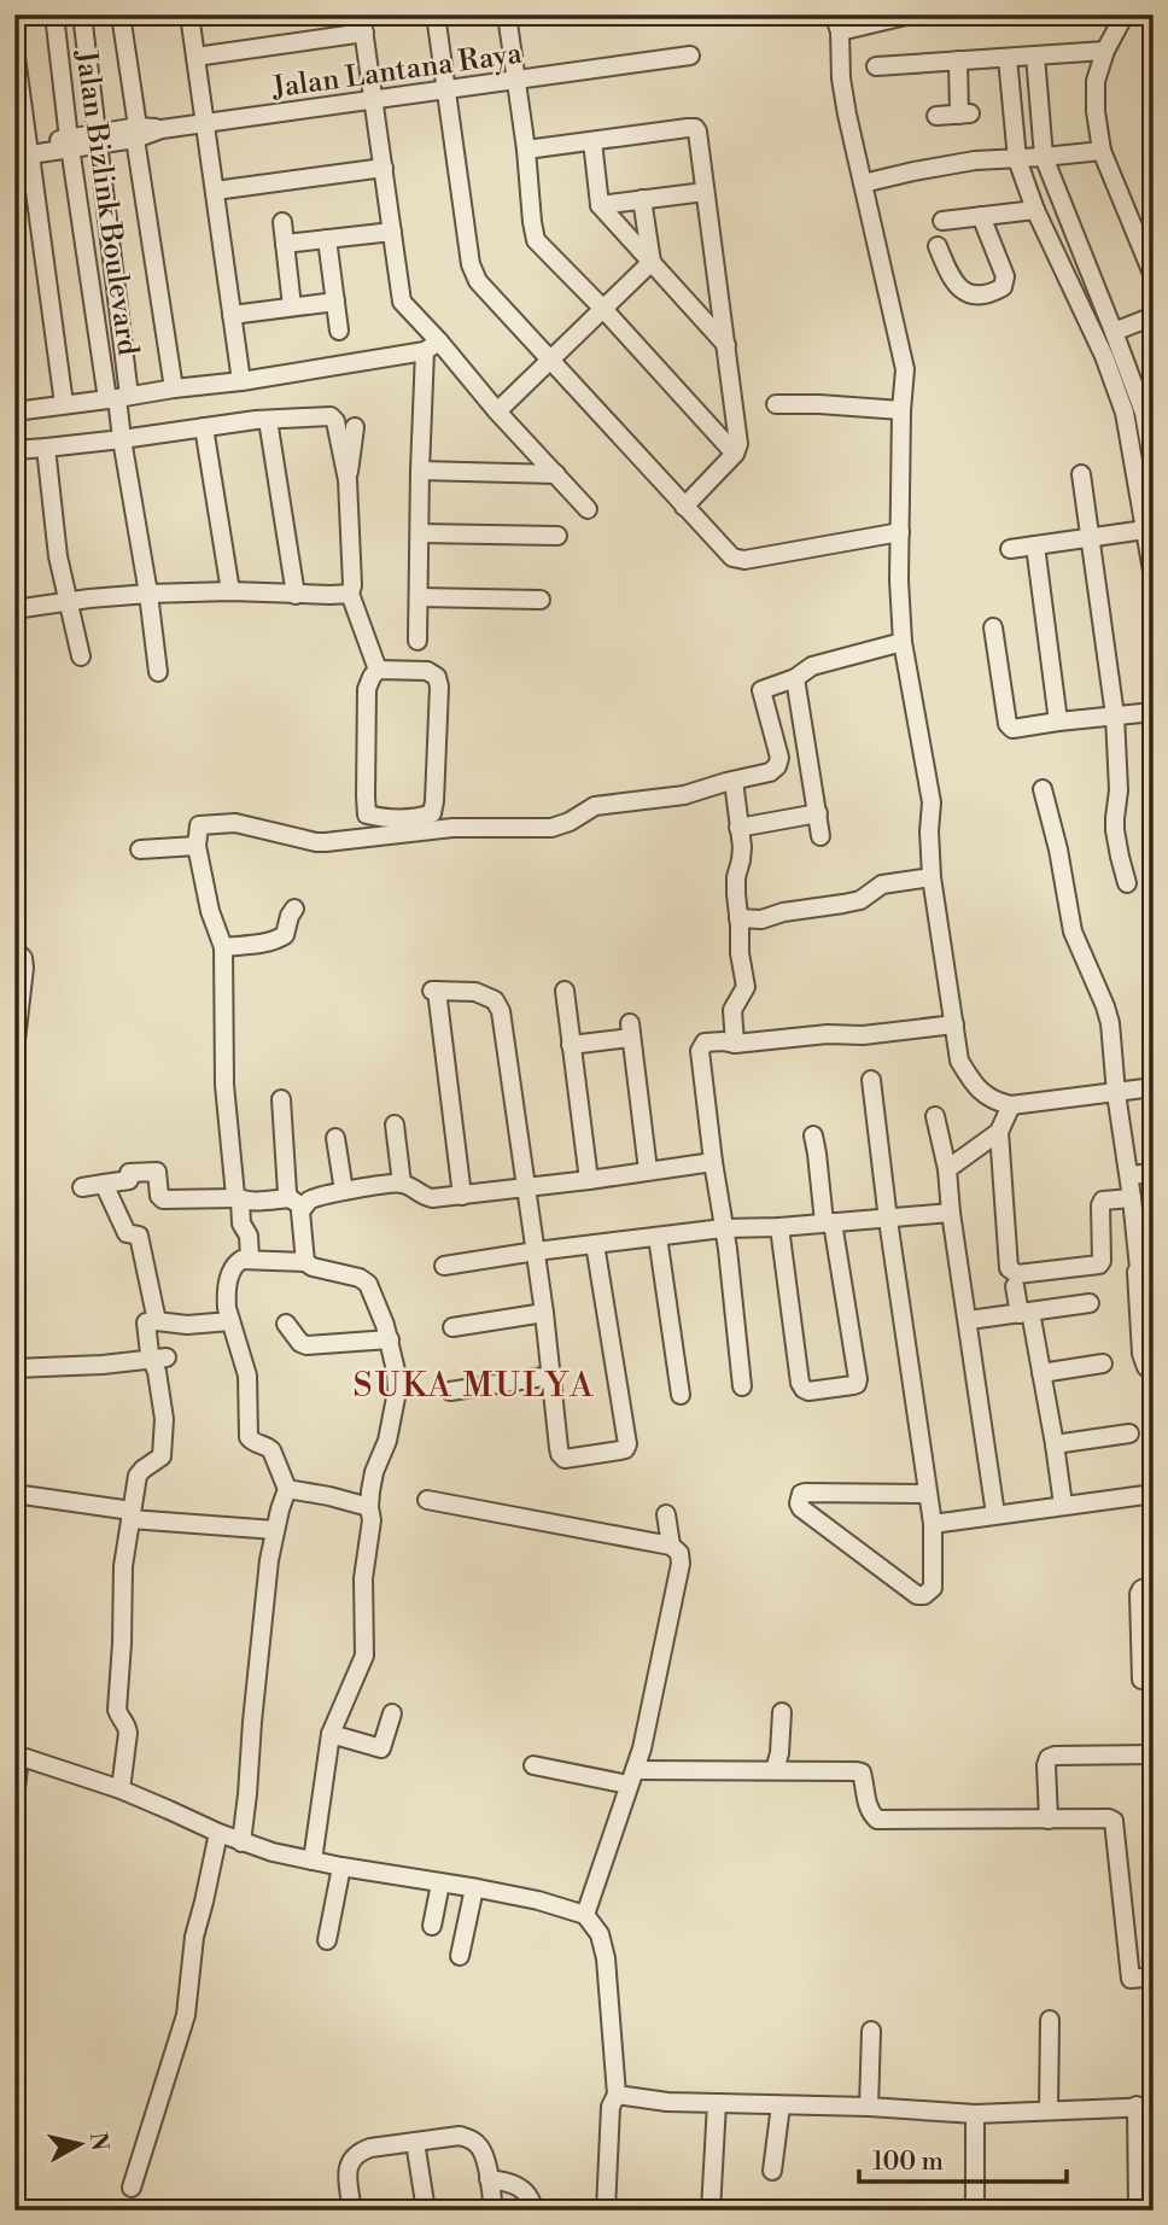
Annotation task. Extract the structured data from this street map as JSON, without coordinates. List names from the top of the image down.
{
  "streets": {
    "street": ["Jalan Lantana Raya", "Jalan Bizlink Boulevard"]
  },
  "crossings": [
    ["Jalan Lantana Raya", "Jalan Bizlink Boulevard"]
  ],
  "districts": ["SUKA MULYA"],
  "scale_bar": "100 m",
  "north": "right"
}
